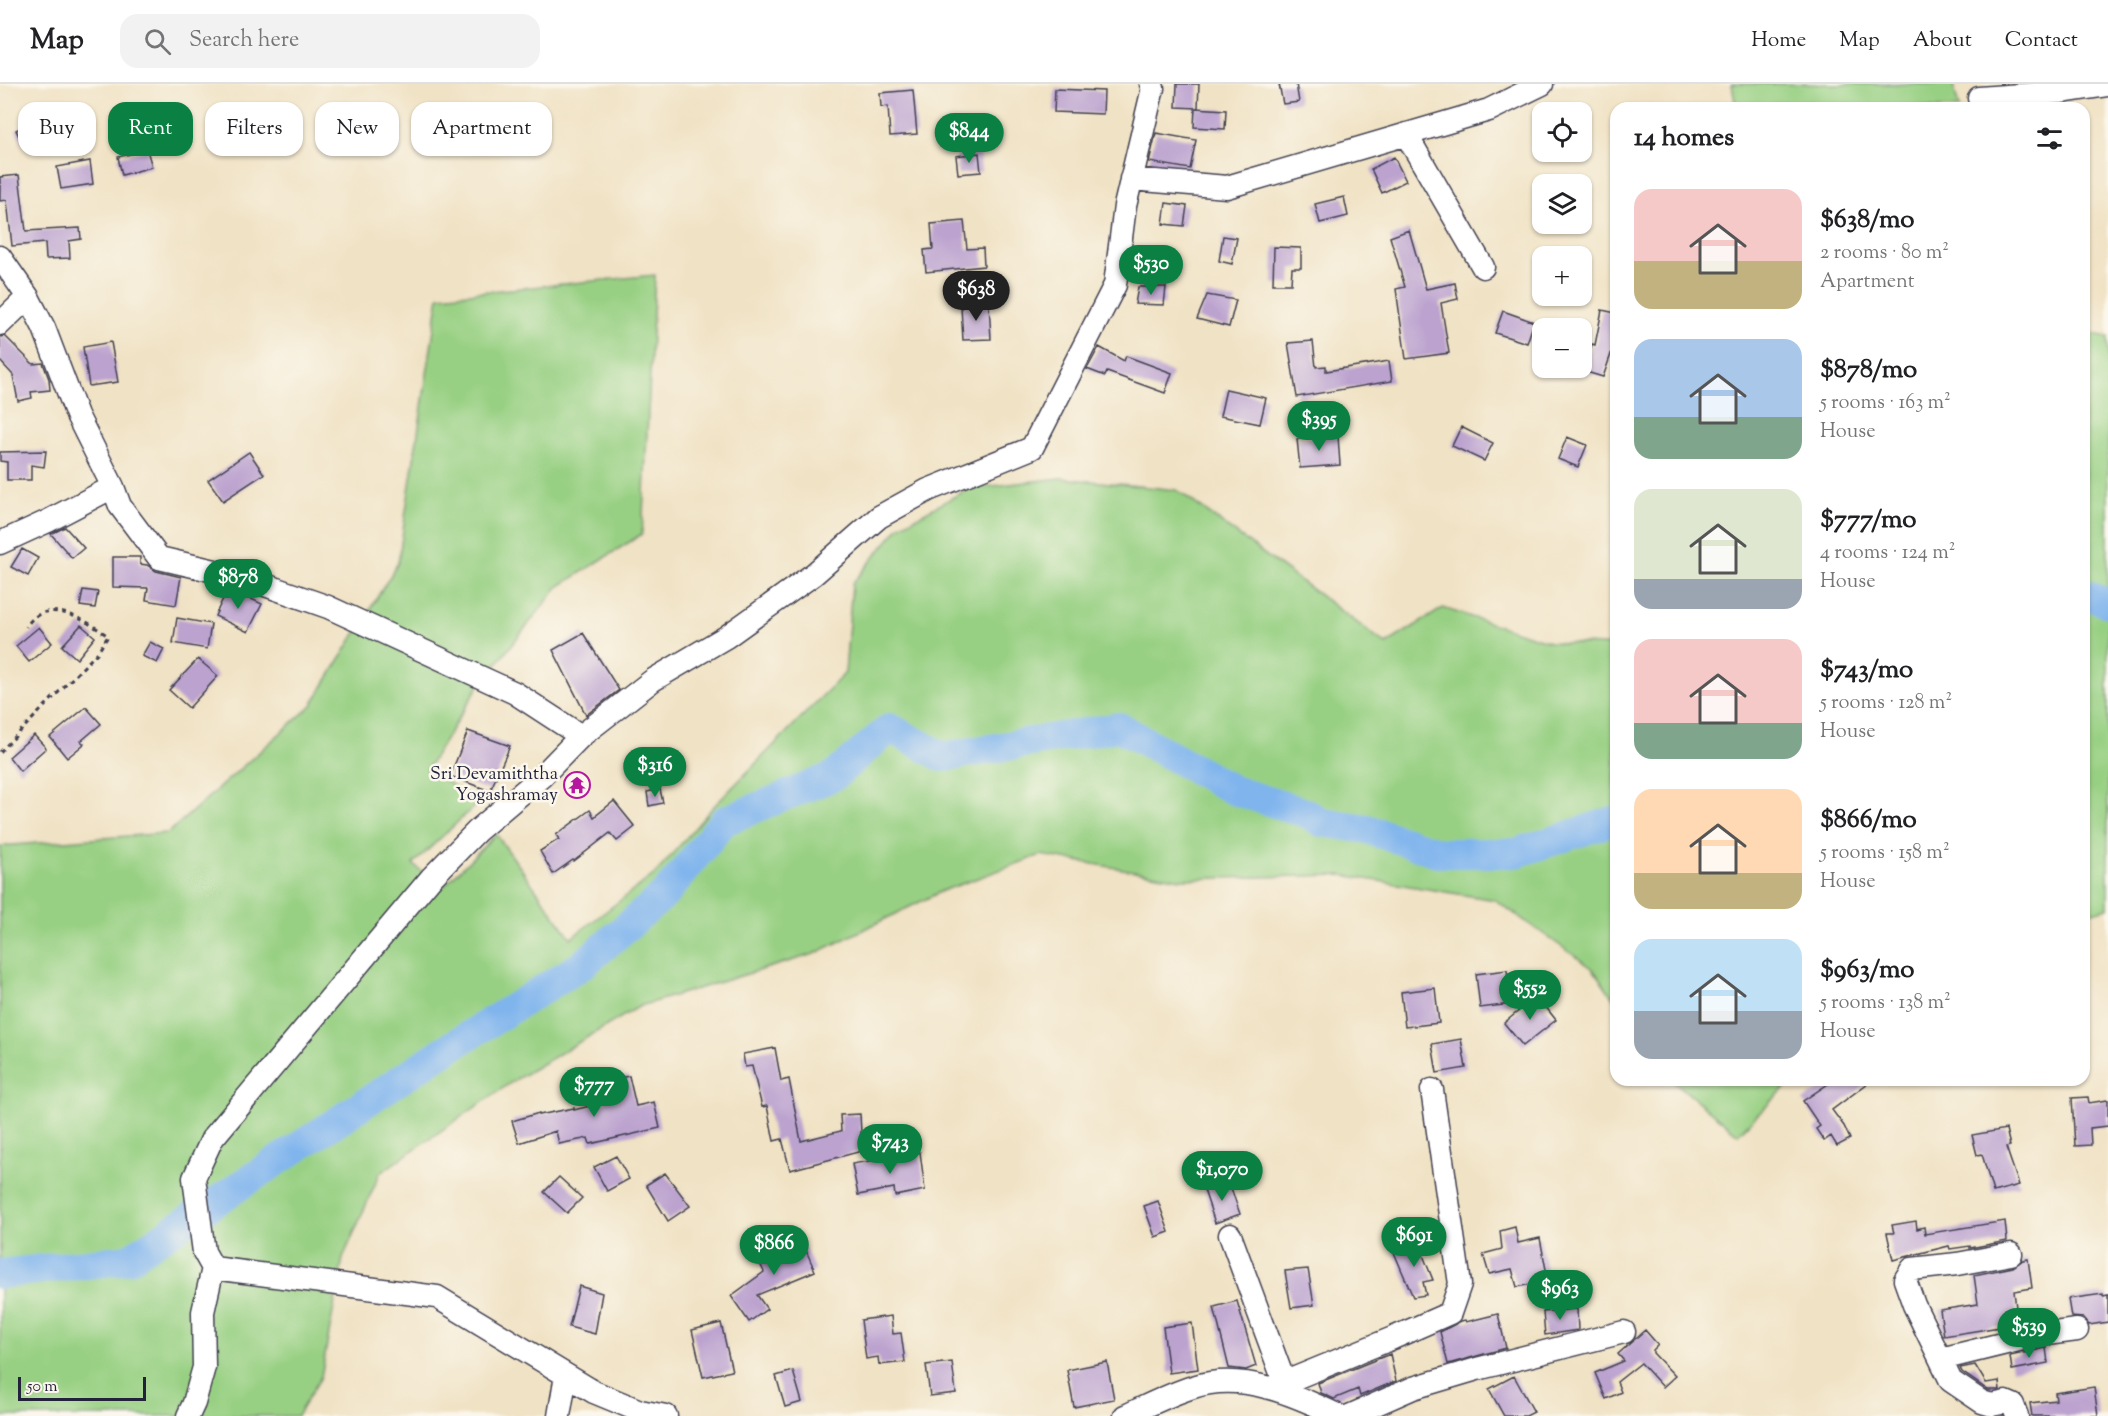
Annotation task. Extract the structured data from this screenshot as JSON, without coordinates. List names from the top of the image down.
{
  "places": {
    "temple": ["Sri Devamiththa Yogashramay"]
  },
  "scale_bar": "50 m",
  "page": {
    "header": "Map",
    "search": "Search here",
    "nav": [
      "Home",
      "Map",
      "About",
      "Contact"
    ],
    "map_buttons": ["+", "−"],
    "chip": [
      "Buy",
      "Rent",
      "Filters",
      "New",
      "Apartment"
    ],
    "heading": "14 homes",
    "price": [
      "$844",
      "$530",
      "$638",
      "$395",
      "$878",
      "$316",
      "$552",
      "$777",
      "$743",
      "$1,070",
      "$691",
      "$866",
      "$963",
      "$539"
    ],
    "list": [
      {
        "name": "$638/mo",
        "note": "2 rooms · 80 m² · Apartment"
      },
      {
        "name": "$878/mo",
        "note": "5 rooms · 163 m² · House"
      },
      {
        "name": "$777/mo",
        "note": "4 rooms · 124 m² · House"
      },
      {
        "name": "$743/mo",
        "note": "5 rooms · 128 m² · House"
      },
      {
        "name": "$866/mo",
        "note": "5 rooms · 158 m² · House"
      },
      {
        "name": "$963/mo",
        "note": "5 rooms · 138 m² · House"
      }
    ],
    "scale": "50 m"
  }
}
